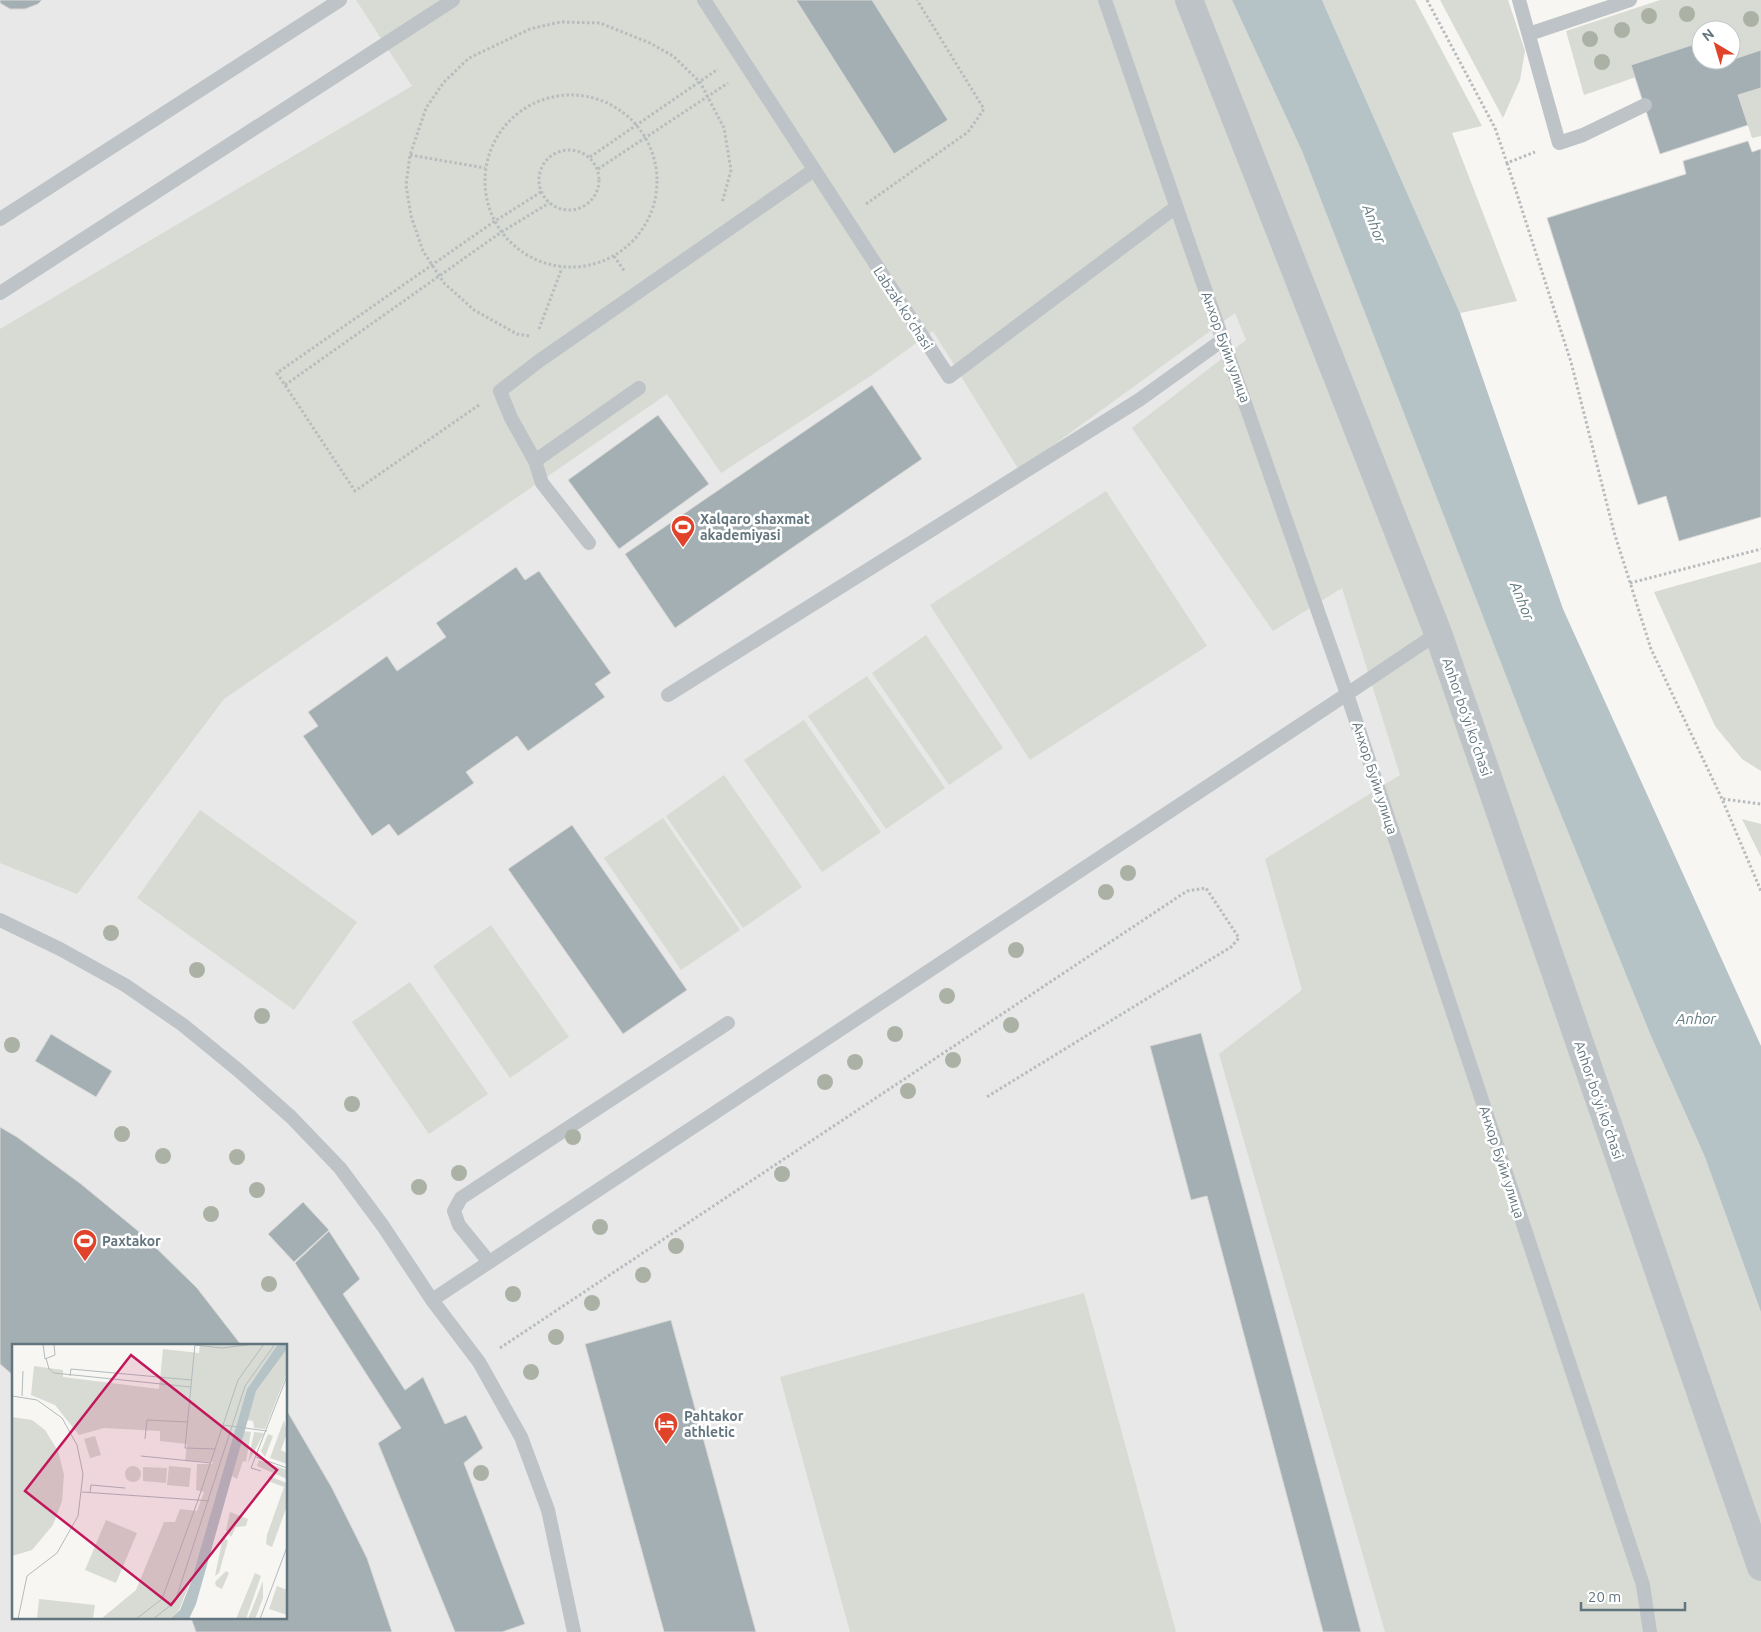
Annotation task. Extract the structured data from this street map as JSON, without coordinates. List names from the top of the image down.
{
  "streets": {
    "street": ["Anhor bo‘yi ko‘chasi"],
    "lane": ["Labzak ko'chasi", "Анхор Буйи улица"]
  },
  "crossings": [
    ["Labzak ko'chasi", "Анхор Буйи улица"]
  ],
  "water": ["Anhor"],
  "places": {
    "sports": ["Xalqaro shaxmat akademiyasi", "Paxtakor"],
    "hotel": ["Pahtakor athletic"]
  },
  "scale_bar": "20 m",
  "north": "top left"
}
